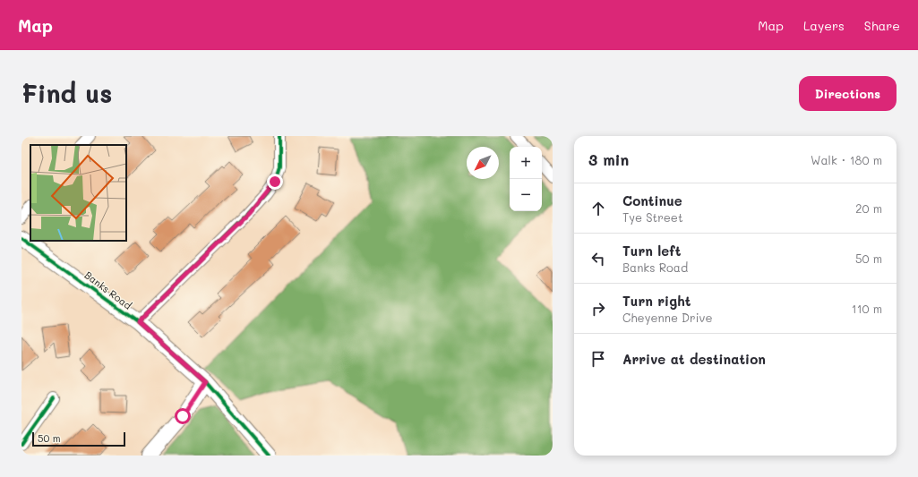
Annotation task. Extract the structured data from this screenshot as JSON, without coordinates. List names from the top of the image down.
{
  "streets": {
    "street": ["Banks Road"]
  },
  "scale_bar": "50 m",
  "north": "bottom left",
  "page": {
    "header": "Map",
    "nav": ["Map", "Layers", "Share"],
    "buttons": "Directions",
    "title": "Find us",
    "heading": ["3 min", "Walk · 180 m"],
    "map_buttons": ["+", "−"],
    "list": [
      ["Continue", "Tye Street", "20 m"],
      ["Turn left", "Banks Road", "50 m"],
      ["Turn right", "Cheyenne Drive", "110 m"],
      "Arrive at destination"
    ],
    "scale": "50 m"
  }
}
